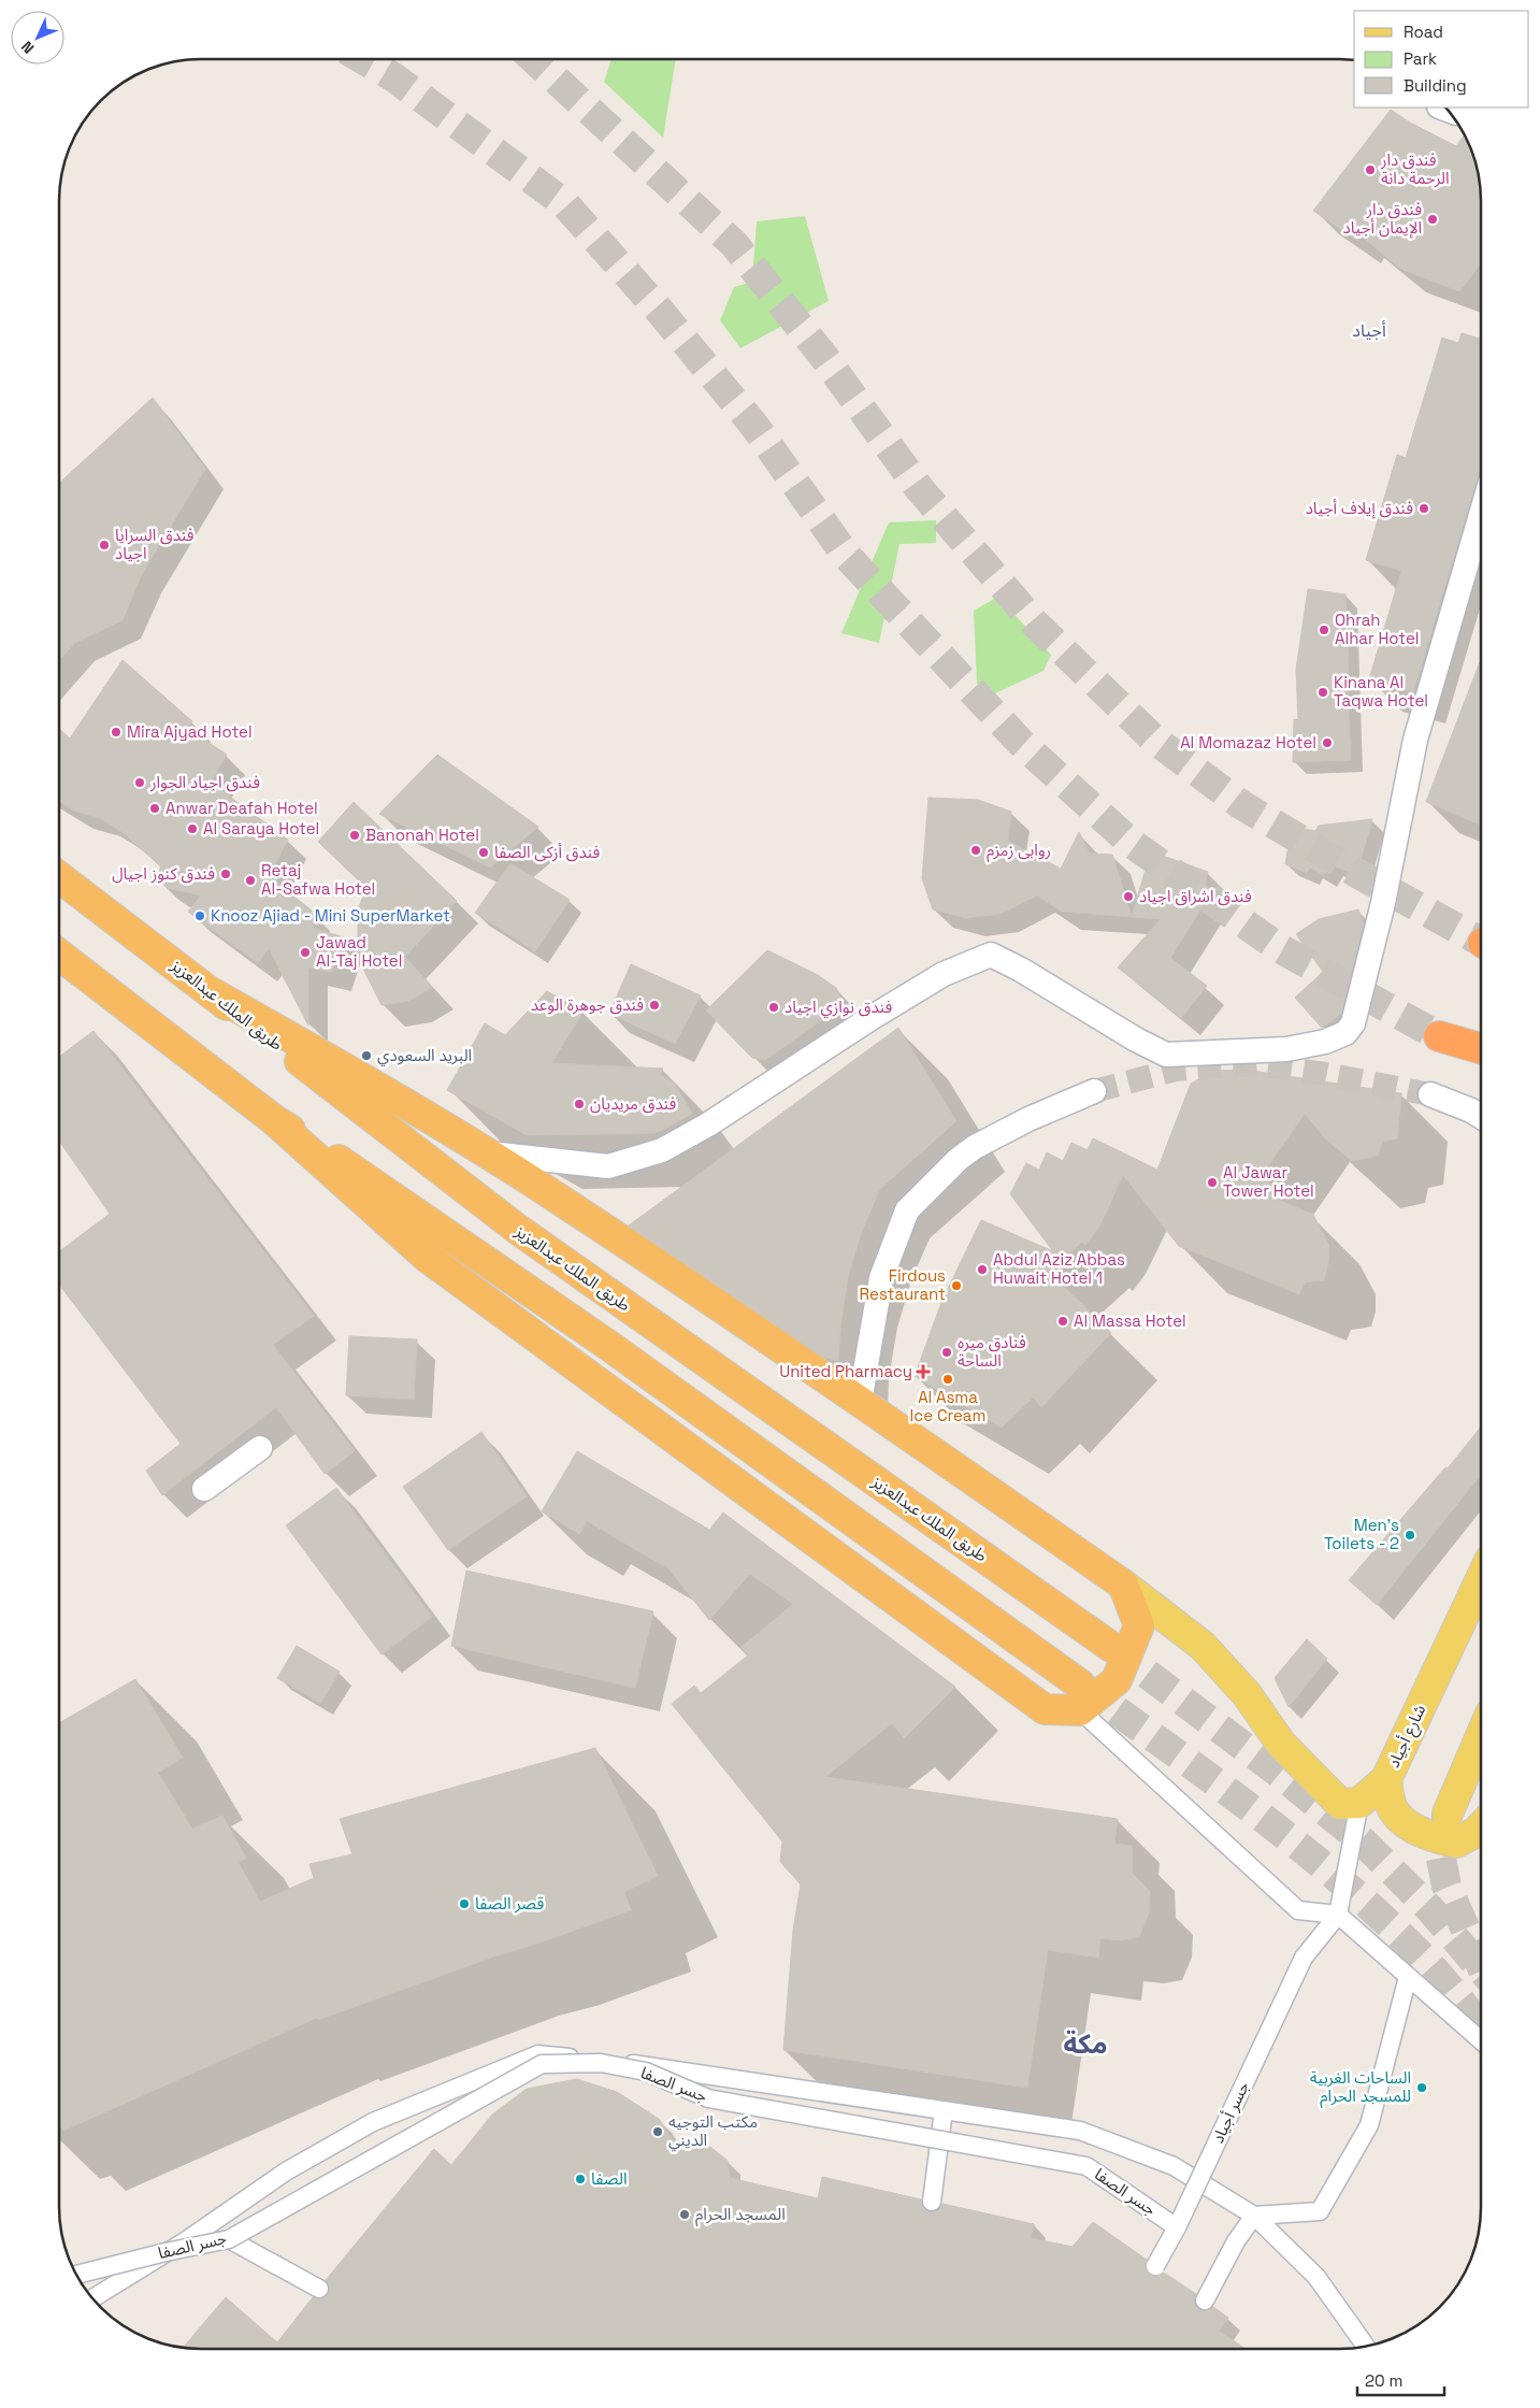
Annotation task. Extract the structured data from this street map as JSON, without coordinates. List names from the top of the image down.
{
  "streets": {
    "highway": ["طريق الملك عبدالعزيز"],
    "main road": ["شارع أجياد"],
    "street": ["جسر الصفا", "جسر أجياد"]
  },
  "crossings": [
    ["جسر الصفا", "جسر أجياد"]
  ],
  "districts": ["أجياد", "مكة"],
  "places": {
    "other": [
      "فندق دار الرحمة دانة",
      "فندق دار الإيمان أجياد",
      "فندق إيلاف أجياد",
      "فندق السرايا اجياد",
      "Ohrah Alhar Hotel",
      "Kinana Al Taqwa Hotel",
      "Mira Ajyad Hotel",
      "Al Momazaz Hotel",
      "فندق اجياد الجوار",
      "Anwar Deafah Hotel",
      "Al Saraya Hotel",
      "Banonah Hotel",
      "روابی زمزم",
      "فندق أزكى الصفا",
      "فندق كنوز اجيال",
      "Retaj Al-Safwa Hotel",
      "فندق اشراق اجياد",
      "Knooz Ajiad - Mini SuperMarket",
      "Jawad Al-Taj Hotel",
      "فندق جوهرة الوعد",
      "فندق نوازي اجياد",
      "البريد السعودي",
      "فندق مريديان",
      "Al Jawar Tower Hotel",
      "Abdul Aziz Abbas Huwait Hotel 1",
      "Firdous Restaurant",
      "Al Massa Hotel",
      "فنادق ميره الساحة",
      "Al Asma Ice Cream",
      "Men's Toilets - 2",
      "قصر الصفا",
      "الساحات الغربية للمسجد الحرام",
      "مكتب التوجيه الديني",
      "الصفا",
      "المسجد الحرام"
    ],
    "health": ["United Pharmacy"]
  },
  "legend": ["Road", "Park", "Building"],
  "scale_bar": "20 m",
  "north": "bottom left"
}
